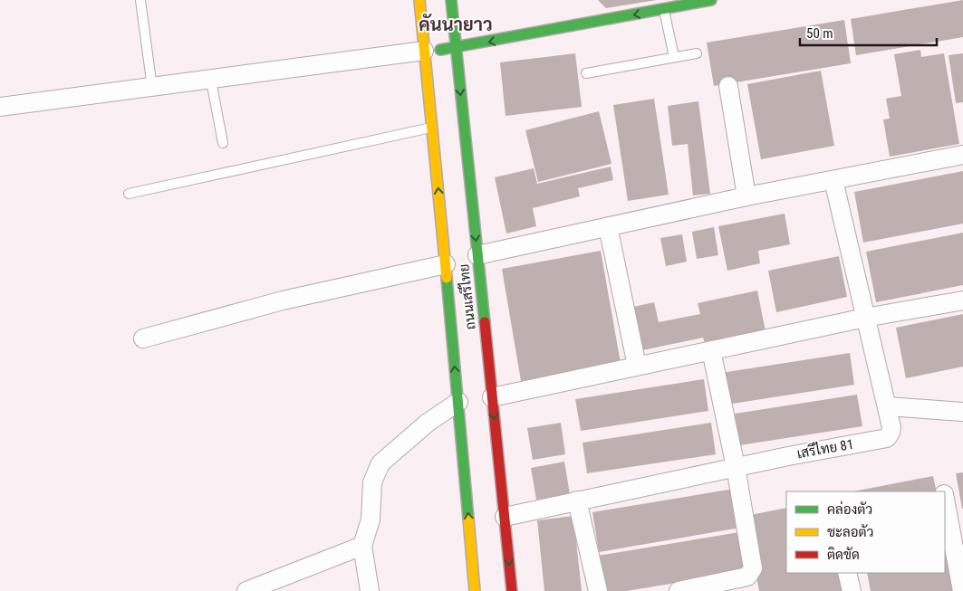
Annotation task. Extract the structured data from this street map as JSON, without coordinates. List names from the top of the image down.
{
  "streets": {
    "main road": ["ถนนเสรีไทย"],
    "street": ["เสรีไทย 81"]
  },
  "crossings": [
    ["ถนนเสรีไทย", "เสรีไทย 81"]
  ],
  "districts": ["คันนายาว"],
  "legend": ["คล่องตัว", "ชะลอตัว", "ติดขัด"],
  "scale_bar": "50 m"
}
